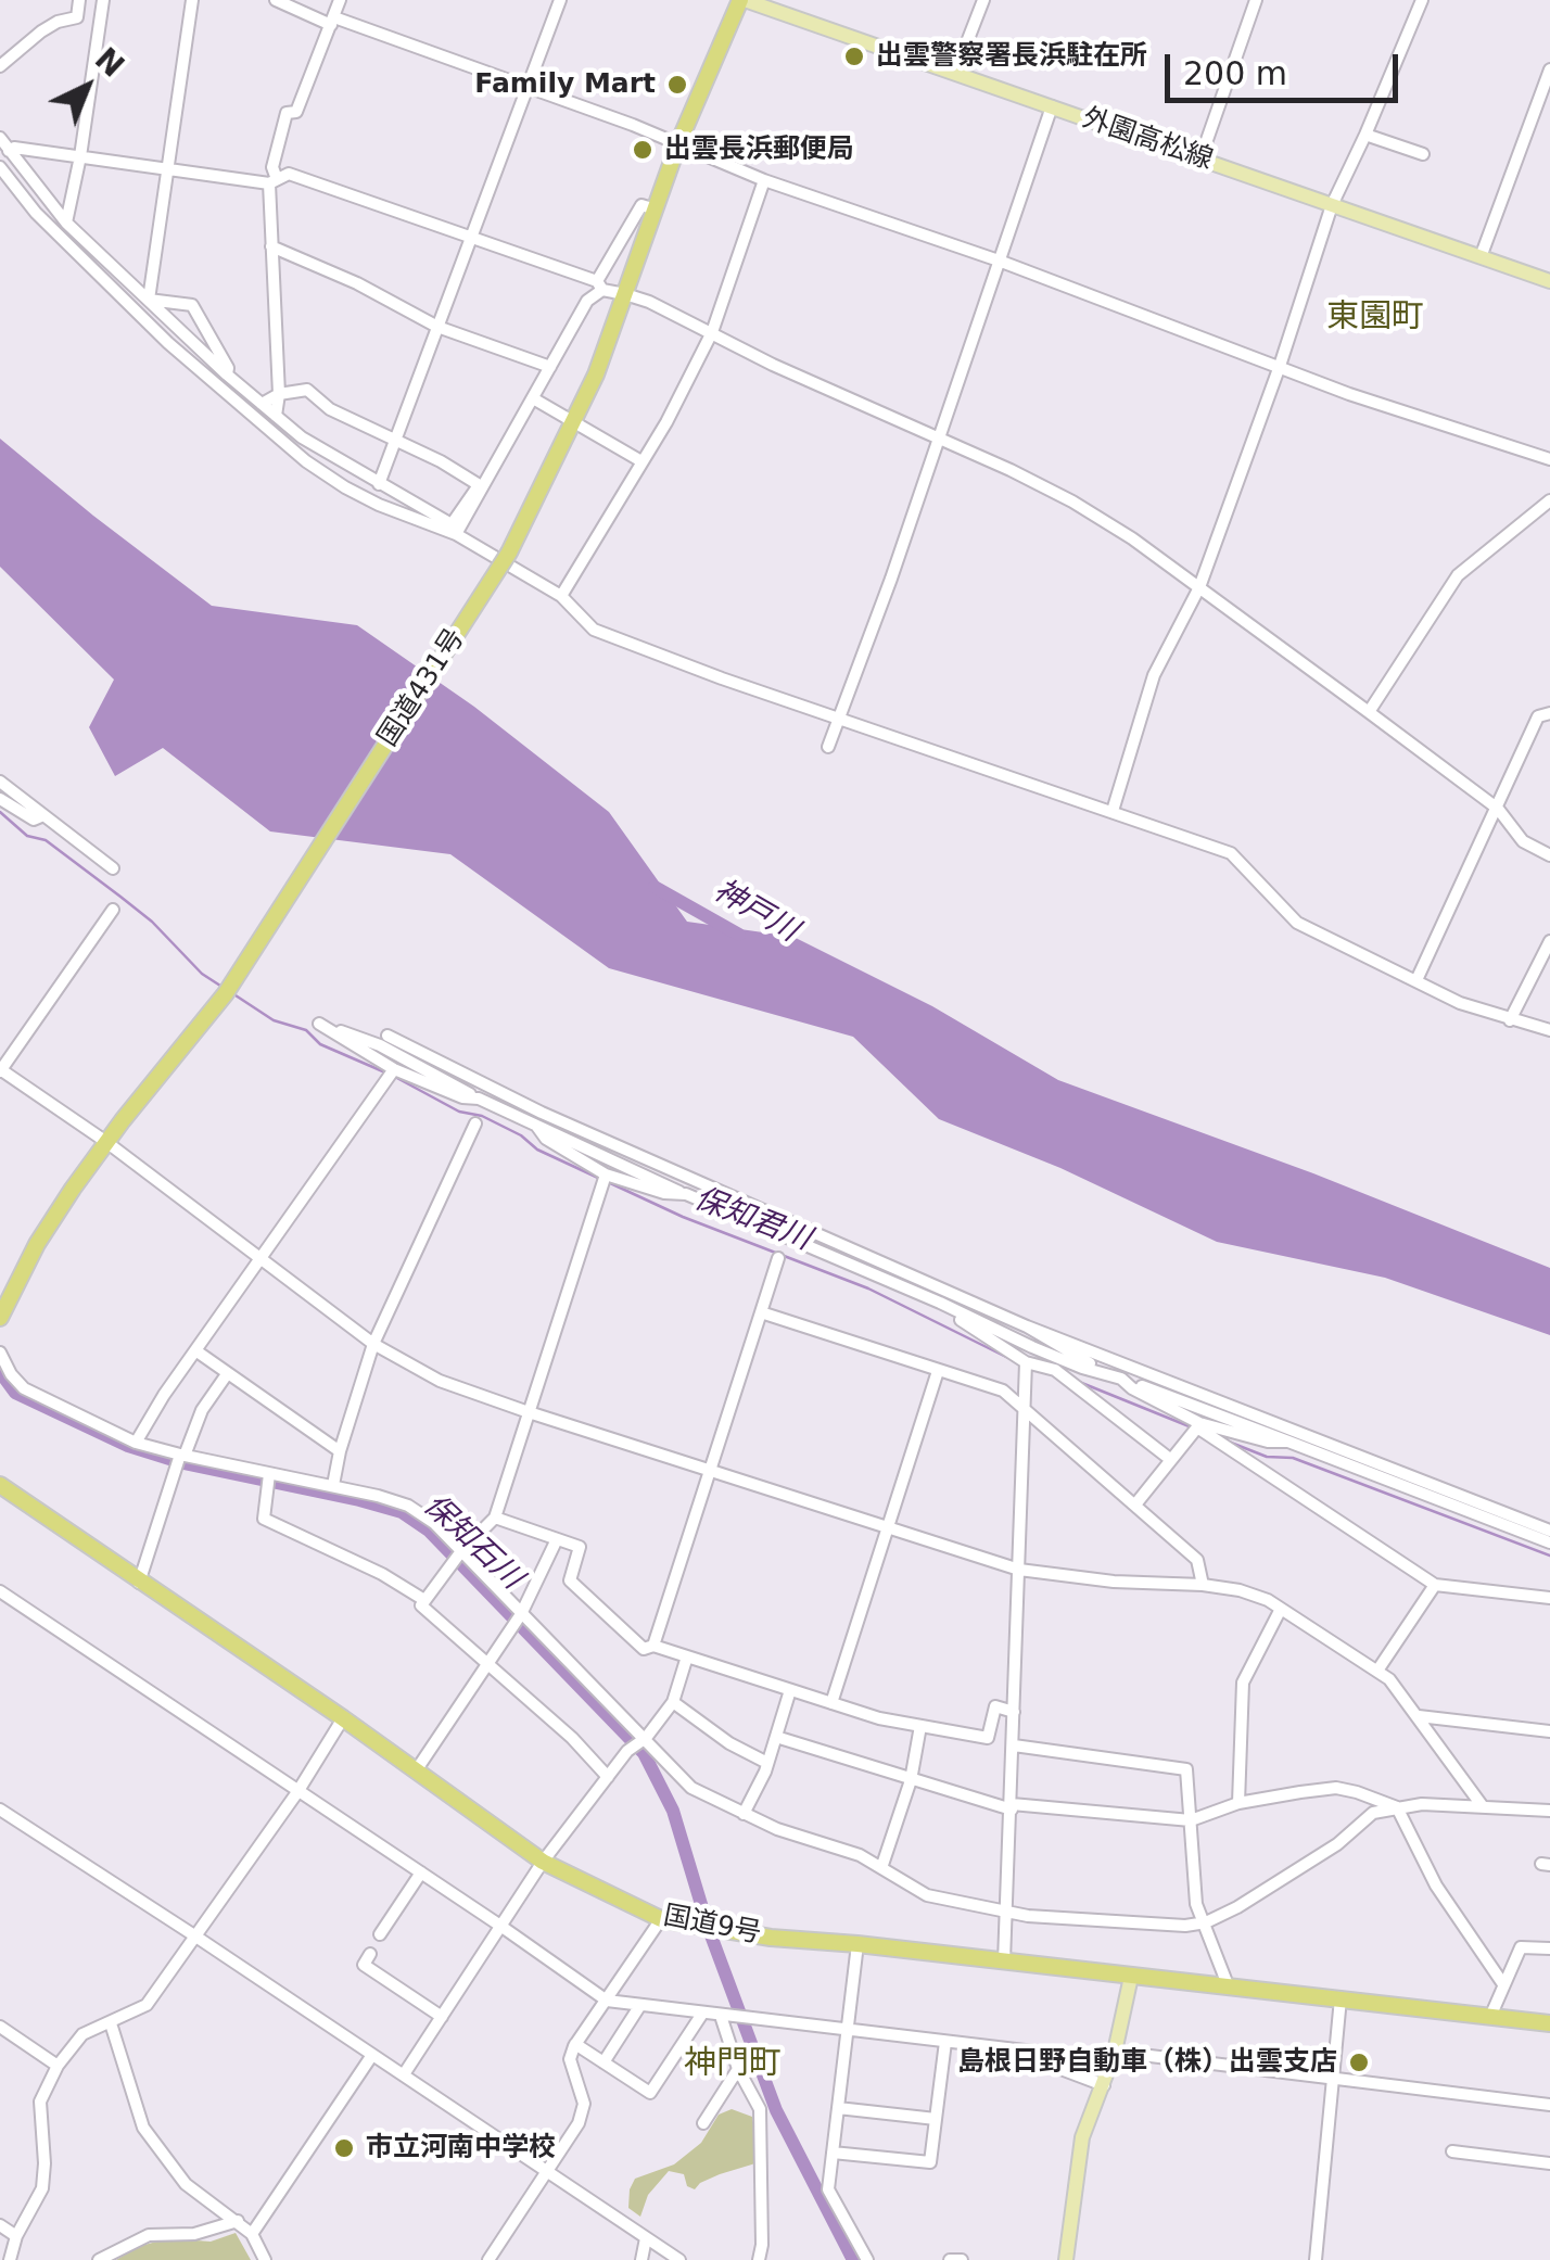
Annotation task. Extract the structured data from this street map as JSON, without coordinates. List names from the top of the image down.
{
  "streets": {
    "highway": ["国道431号", "国道9号"],
    "main road": ["外園高松線"]
  },
  "crossings": [
    ["外園高松線", "国道431号"]
  ],
  "districts": ["東園町", "神門町"],
  "water": ["神戸川", "保知君川", "保知石川"],
  "places": [
    "出雲警察署長浜駐在所",
    "Family Mart",
    "出雲長浜郵便局",
    "島根日野自動車（株）出雲支店",
    "市立河南中学校"
  ],
  "scale_bar": "200 m",
  "north": "top right"
}
